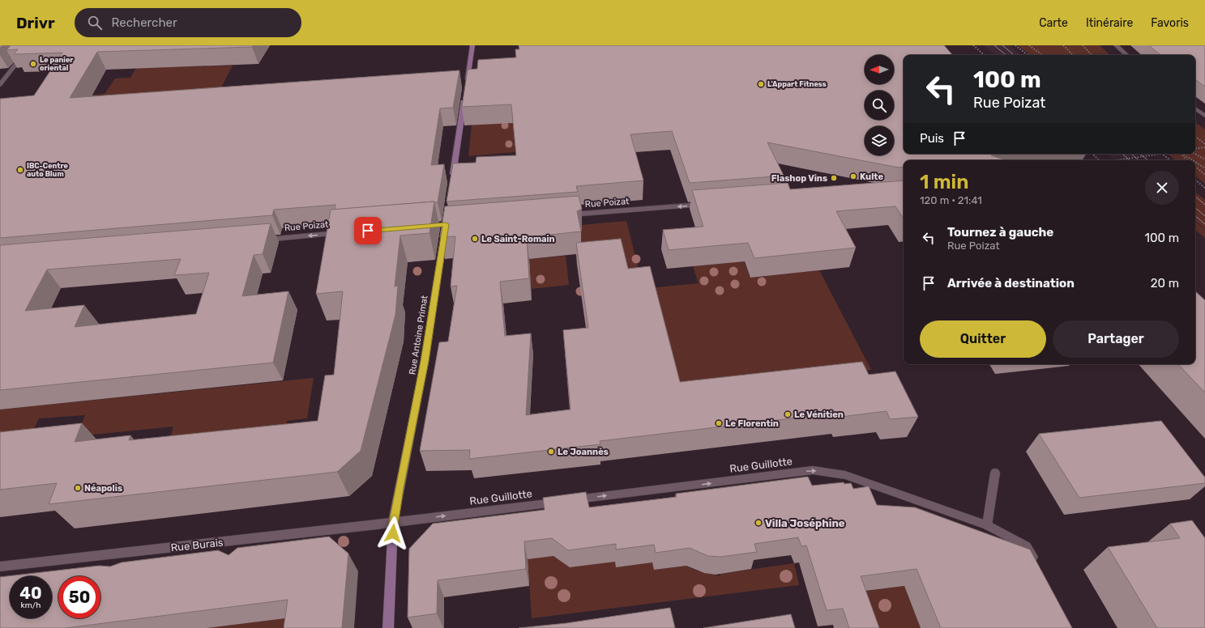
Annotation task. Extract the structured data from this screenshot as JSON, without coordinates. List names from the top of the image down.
{
  "streets": {
    "main road": ["Rue Antoine Primat"],
    "street": ["Rue Poizat", "Rue Guillotte", "Rue Burais"]
  },
  "crossings": [
    ["Rue Antoine Primat", "Rue Guillotte"],
    ["Rue Antoine Primat", "Rue Burais"],
    ["Rue Guillotte", "Rue Burais"]
  ],
  "one_way": ["Rue Poizat", "Rue Guillotte"],
  "places": [
    "Le panier oriental",
    "L'Appart Fitness",
    "IBC-Centre auto Blum",
    "Kulte",
    "Flashop Vins",
    "Le Saint-Romain",
    "Le Vénitien",
    "Le Florentin",
    "Le Joannès",
    "Néapolis",
    "Villa Joséphine"
  ],
  "north": "left",
  "page": {
    "header": "Drivr",
    "search": "Rechercher",
    "nav": ["Carte", "Itinéraire", "Favoris"],
    "turn": ["100 m", "Rue Poizat"],
    "then": "Puis",
    "heading": ["1 min", "120 m · 21:41"],
    "list": [
      {
        "name": "Tournez à gauche",
        "note": "Rue Poizat",
        "value": "100 m"
      },
      {
        "name": "Arrivée à destination",
        "value": "20 m"
      }
    ],
    "buttons": ["Quitter", "Partager"],
    "speed": "40 km/h",
    "limit": "50"
  }
}
